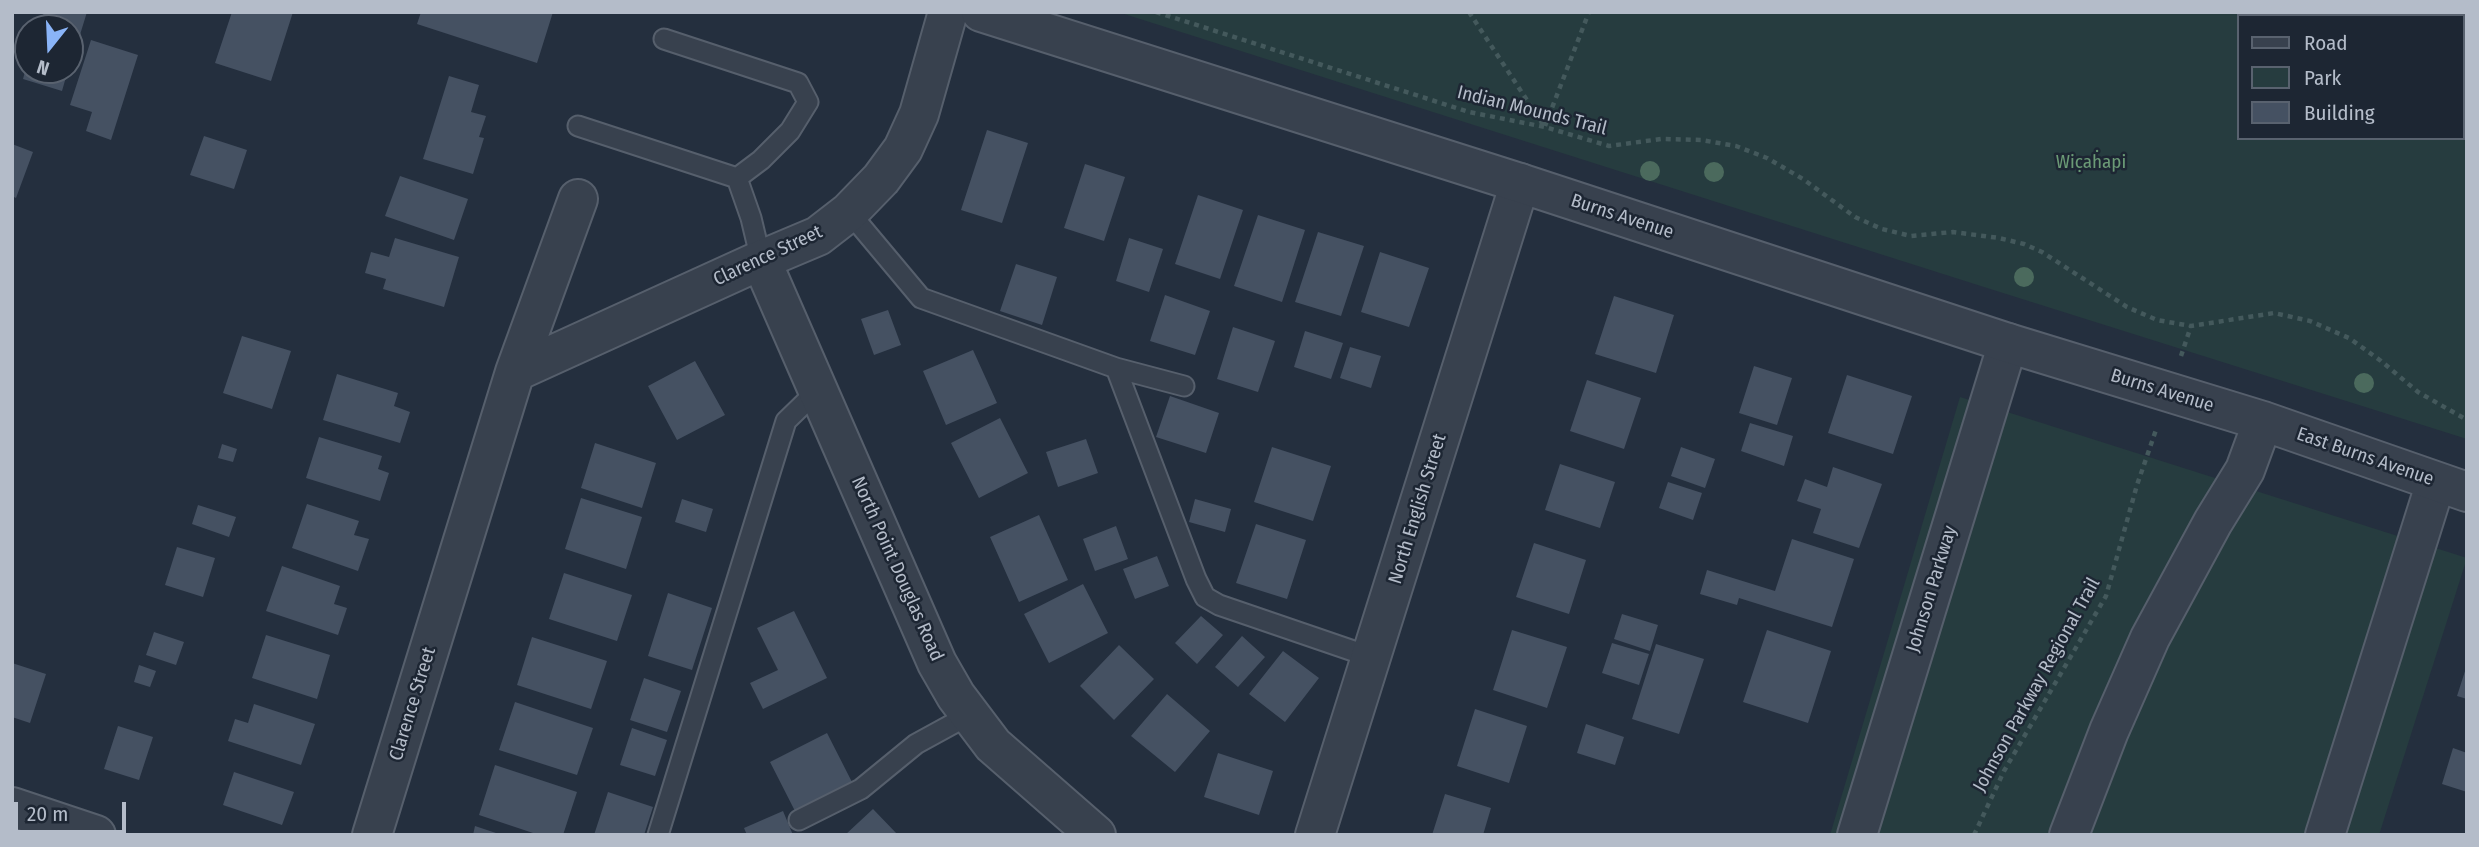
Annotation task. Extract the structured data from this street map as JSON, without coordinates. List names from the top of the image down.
{
  "streets": {
    "street": [
      "Burns Avenue",
      "Clarence Street",
      "East Burns Avenue",
      "North English Street",
      "North Point Douglas Road",
      "Johnson Parkway"
    ],
    "path": ["Indian Mounds Trail", "Johnson Parkway Regional Trail"]
  },
  "crossings": [
    ["Burns Avenue", "East Burns Avenue"],
    ["Burns Avenue", "North English Street"],
    ["Burns Avenue", "Johnson Parkway"],
    ["Clarence Street", "North Point Douglas Road"]
  ],
  "parks": ["Wic̣aḣapi"],
  "legend": ["Road", "Park", "Building"],
  "scale_bar": "20 m",
  "north": "bottom"
}
